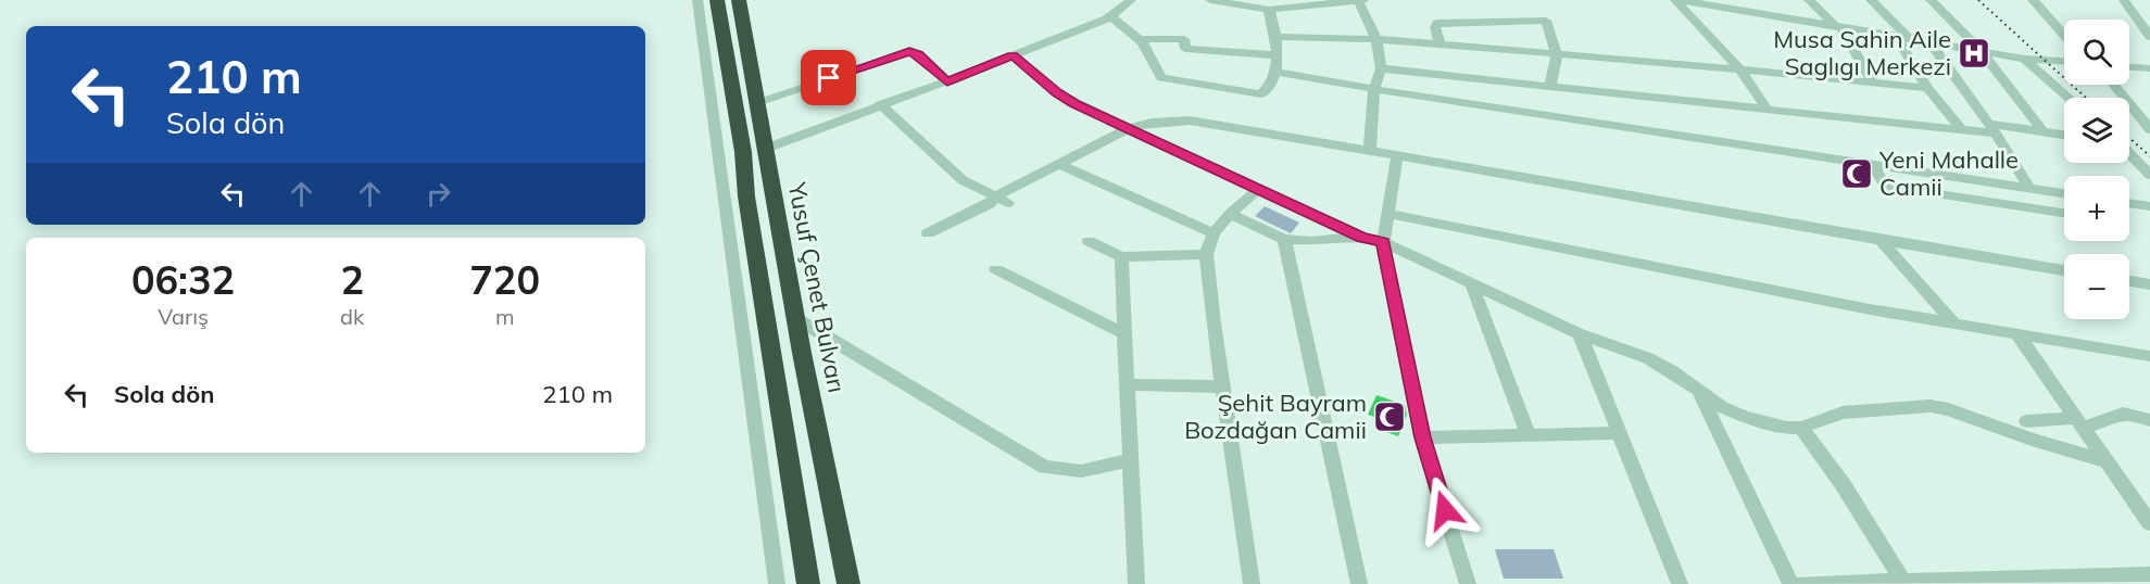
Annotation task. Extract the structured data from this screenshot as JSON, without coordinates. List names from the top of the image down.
{
  "streets": {
    "highway": ["Yusuf Çenet Bulvarı"]
  },
  "places": {
    "hospital": ["Musa Sahin Aile Saglıgı Merkezi"],
    "mosque": ["Yeni Mahalle Camii", "Şehit Bayram Bozdağan Camii"]
  },
  "page": {
    "map_buttons": ["+", "−"],
    "turn": ["210 m", "Sola dön"],
    "eta": [
      "06:32",
      "Varış",
      "2",
      "dk",
      "720",
      "m"
    ],
    "list": [
      {
        "name": "Sola dön",
        "value": "210 m"
      }
    ]
  }
}
